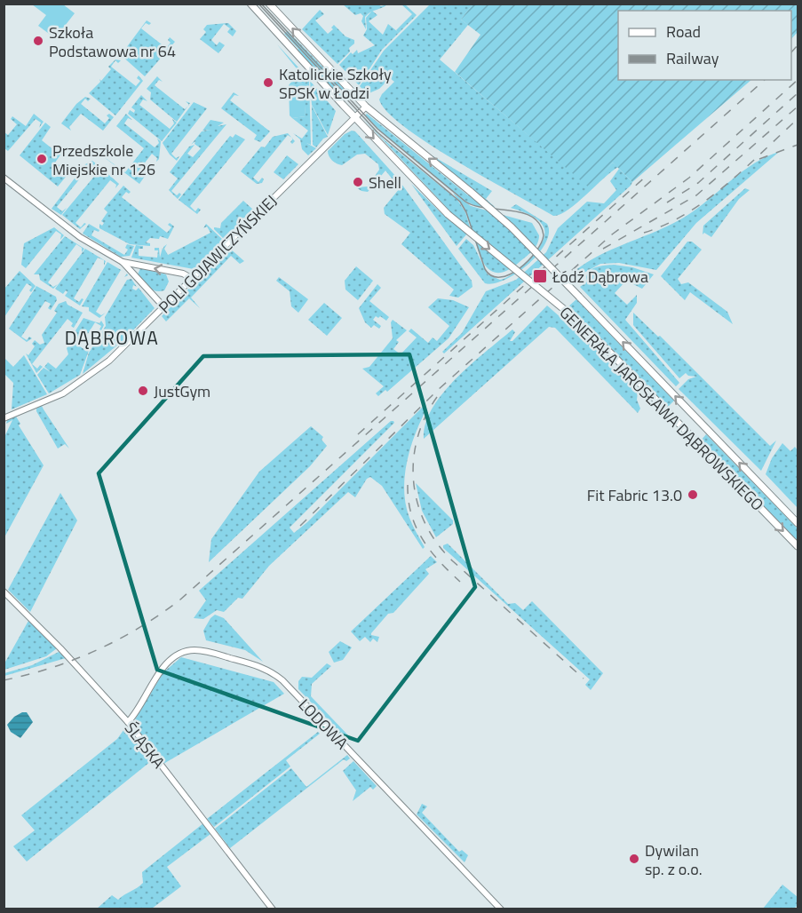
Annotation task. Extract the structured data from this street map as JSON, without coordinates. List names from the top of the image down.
{
  "streets": {
    "main road": ["GENERAŁA JAROSŁAWA DĄBROWSKIEGO"],
    "street": ["POLI GOJAWICZYŃSKIEJ", "LODOWA", "ŚLĄSKA"]
  },
  "crossings": [
    ["POLI GOJAWICZYŃSKIEJ", "GENERAŁA JAROSŁAWA DĄBROWSKIEGO"],
    ["LODOWA", "ŚLĄSKA"]
  ],
  "districts": ["DĄBROWA"],
  "places": {
    "other": [
      "Szkoła Podstawowa nr 64",
      "Katolickie Szkoły SPSK w Łodzi",
      "Przedszkole Miejskie nr 126",
      "Shell",
      "JustGym",
      "Fit Fabric 13.0",
      "Dywilan sp. z o.o."
    ],
    "transit": ["Łódź Dąbrowa"]
  },
  "legend": ["Road", "Railway"]
}
